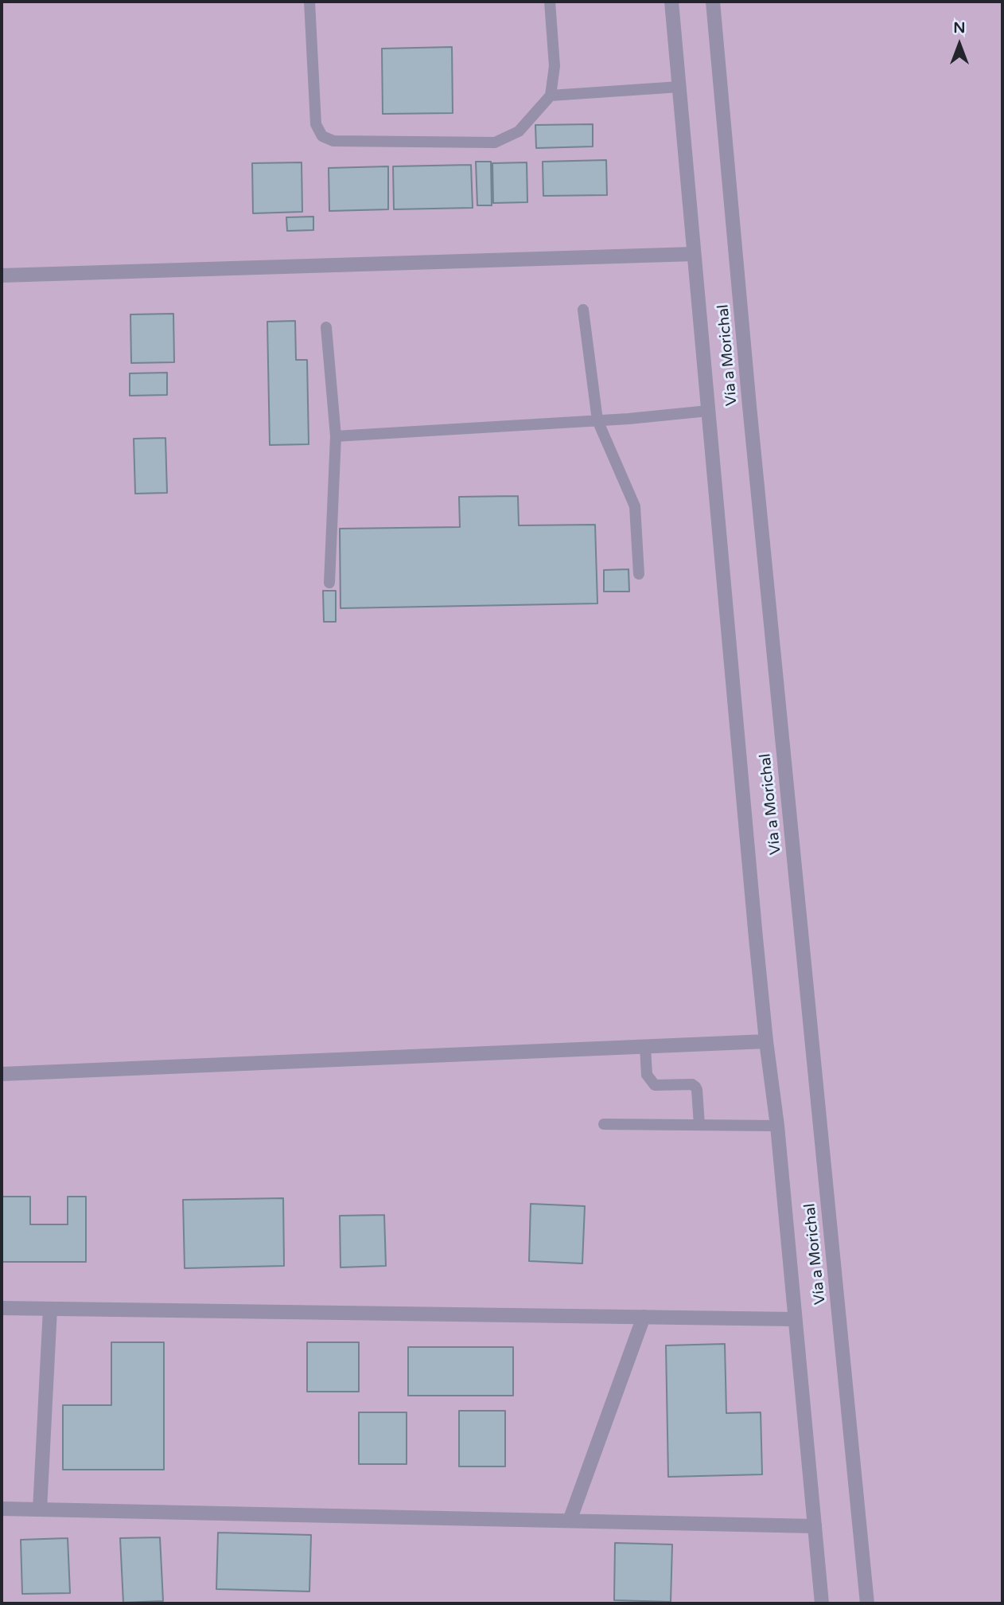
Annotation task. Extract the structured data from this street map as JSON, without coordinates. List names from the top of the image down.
{
  "streets": {
    "street": ["Vía a Morichal"]
  },
  "north": "top"
}
